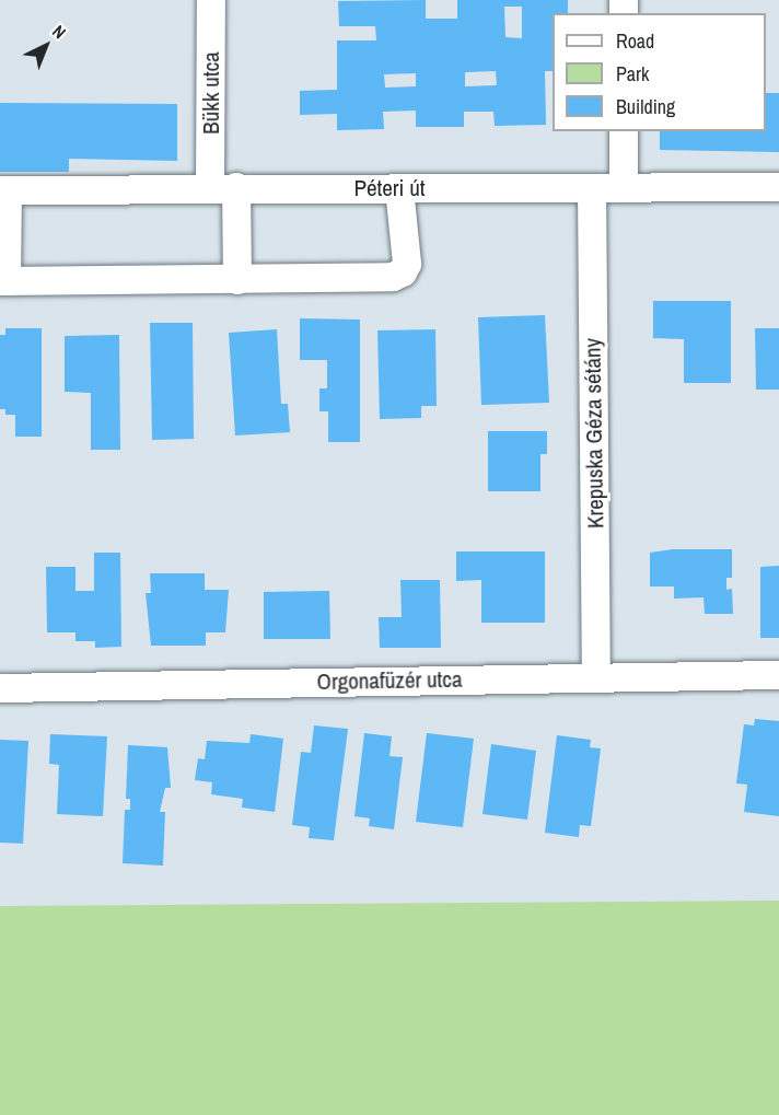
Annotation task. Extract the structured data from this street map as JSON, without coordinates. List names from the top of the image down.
{
  "streets": {
    "street": [
      "Bükk utca",
      "Péteri út",
      "Krepuska Géza sétány",
      "Orgonafüzér utca"
    ]
  },
  "crossings": [
    ["Bükk utca", "Péteri út"],
    ["Péteri út", "Krepuska Géza sétány"],
    ["Krepuska Géza sétány", "Orgonafüzér utca"]
  ],
  "legend": ["Road", "Park", "Building"],
  "north": "top right"
}
